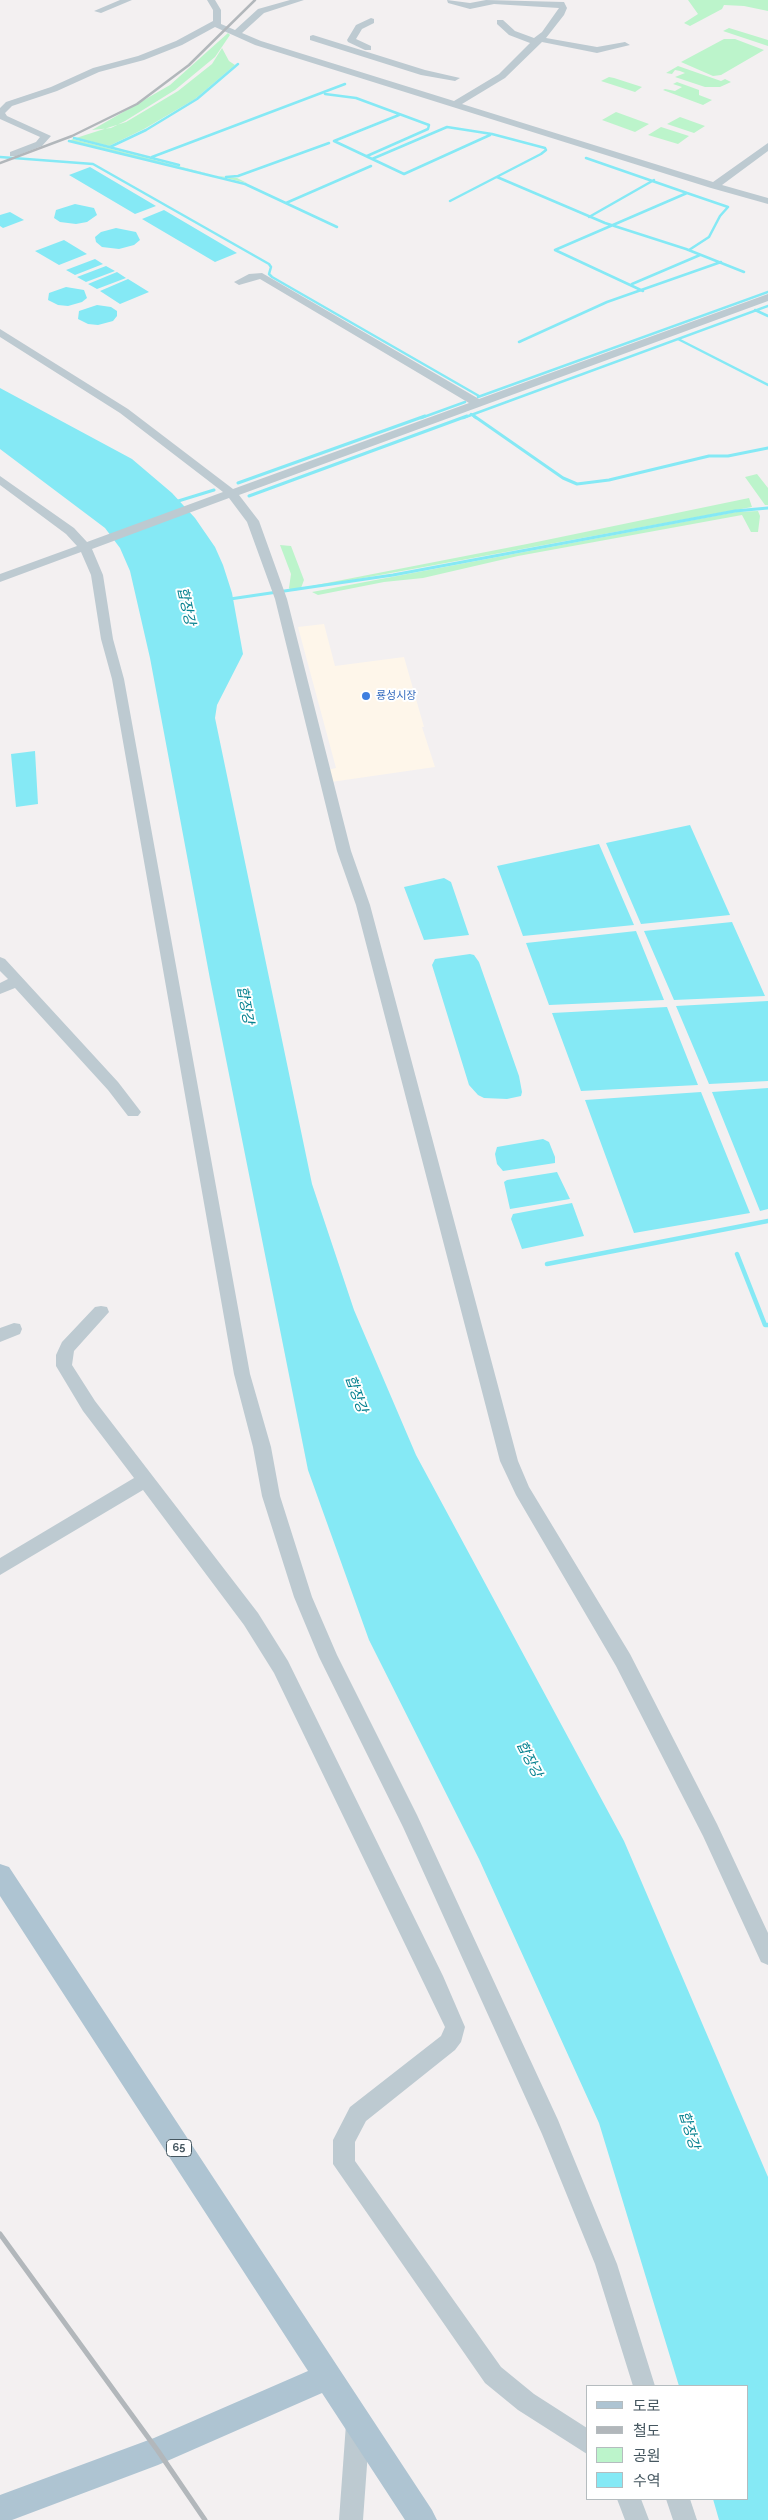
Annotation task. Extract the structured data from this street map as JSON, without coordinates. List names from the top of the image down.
{
  "streets": {
    "main road": ["65"]
  },
  "water": ["합장강"],
  "places": ["룡성시장"],
  "legend": [
    "도로",
    "철도",
    "공원",
    "수역"
  ]
}
